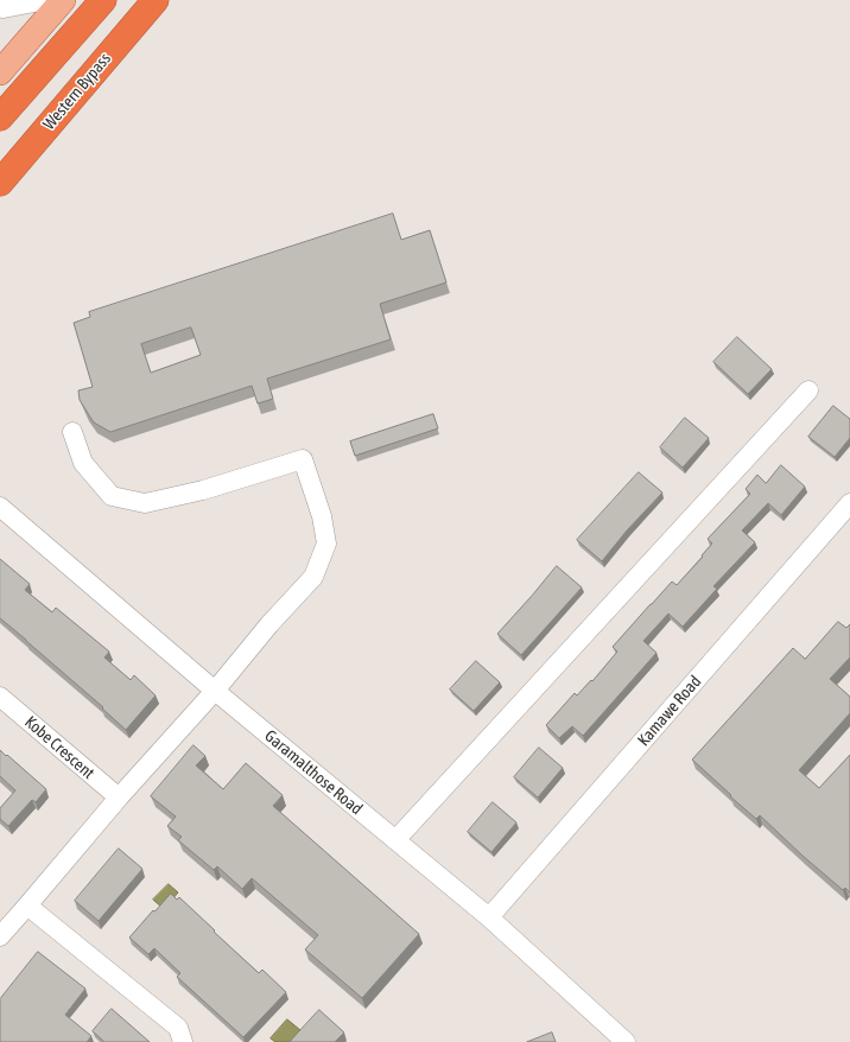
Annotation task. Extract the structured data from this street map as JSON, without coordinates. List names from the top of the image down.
{
  "streets": {
    "highway": ["Western Bypass"],
    "street": ["Kamawe Road", "Kobe Crescent", "Garamalthose Road"]
  },
  "crossings": [
    ["Kamawe Road", "Garamalthose Road"]
  ]
}
